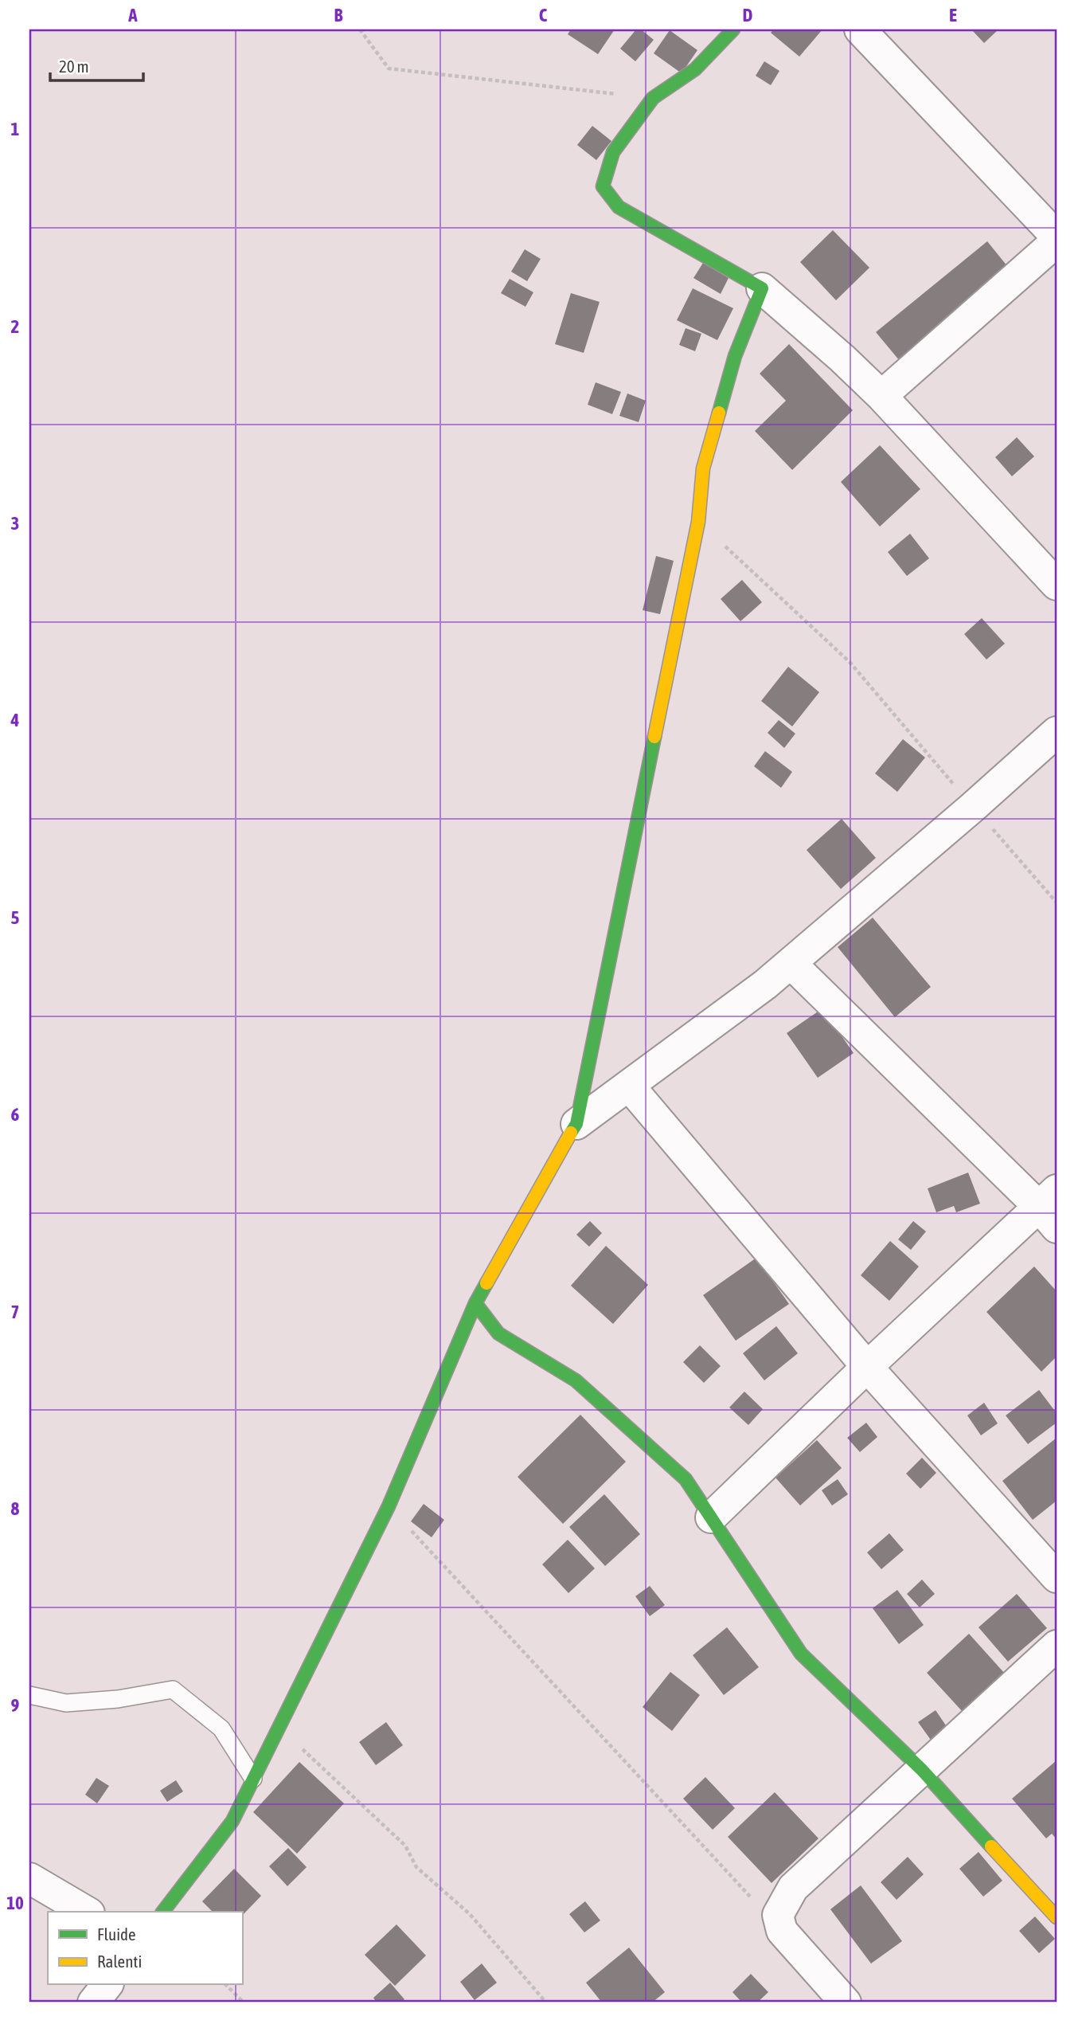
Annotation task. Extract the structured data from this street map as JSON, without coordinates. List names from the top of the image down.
{
  "legend": ["Fluide", "Ralenti"],
  "scale_bar": "20 m",
  "grid": {
    "columns": [
      "A",
      "B",
      "C",
      "D",
      "E"
    ],
    "rows": [
      "1",
      "2",
      "3",
      "4",
      "5",
      "6",
      "7",
      "8",
      "9",
      "10"
    ]
  }
}
